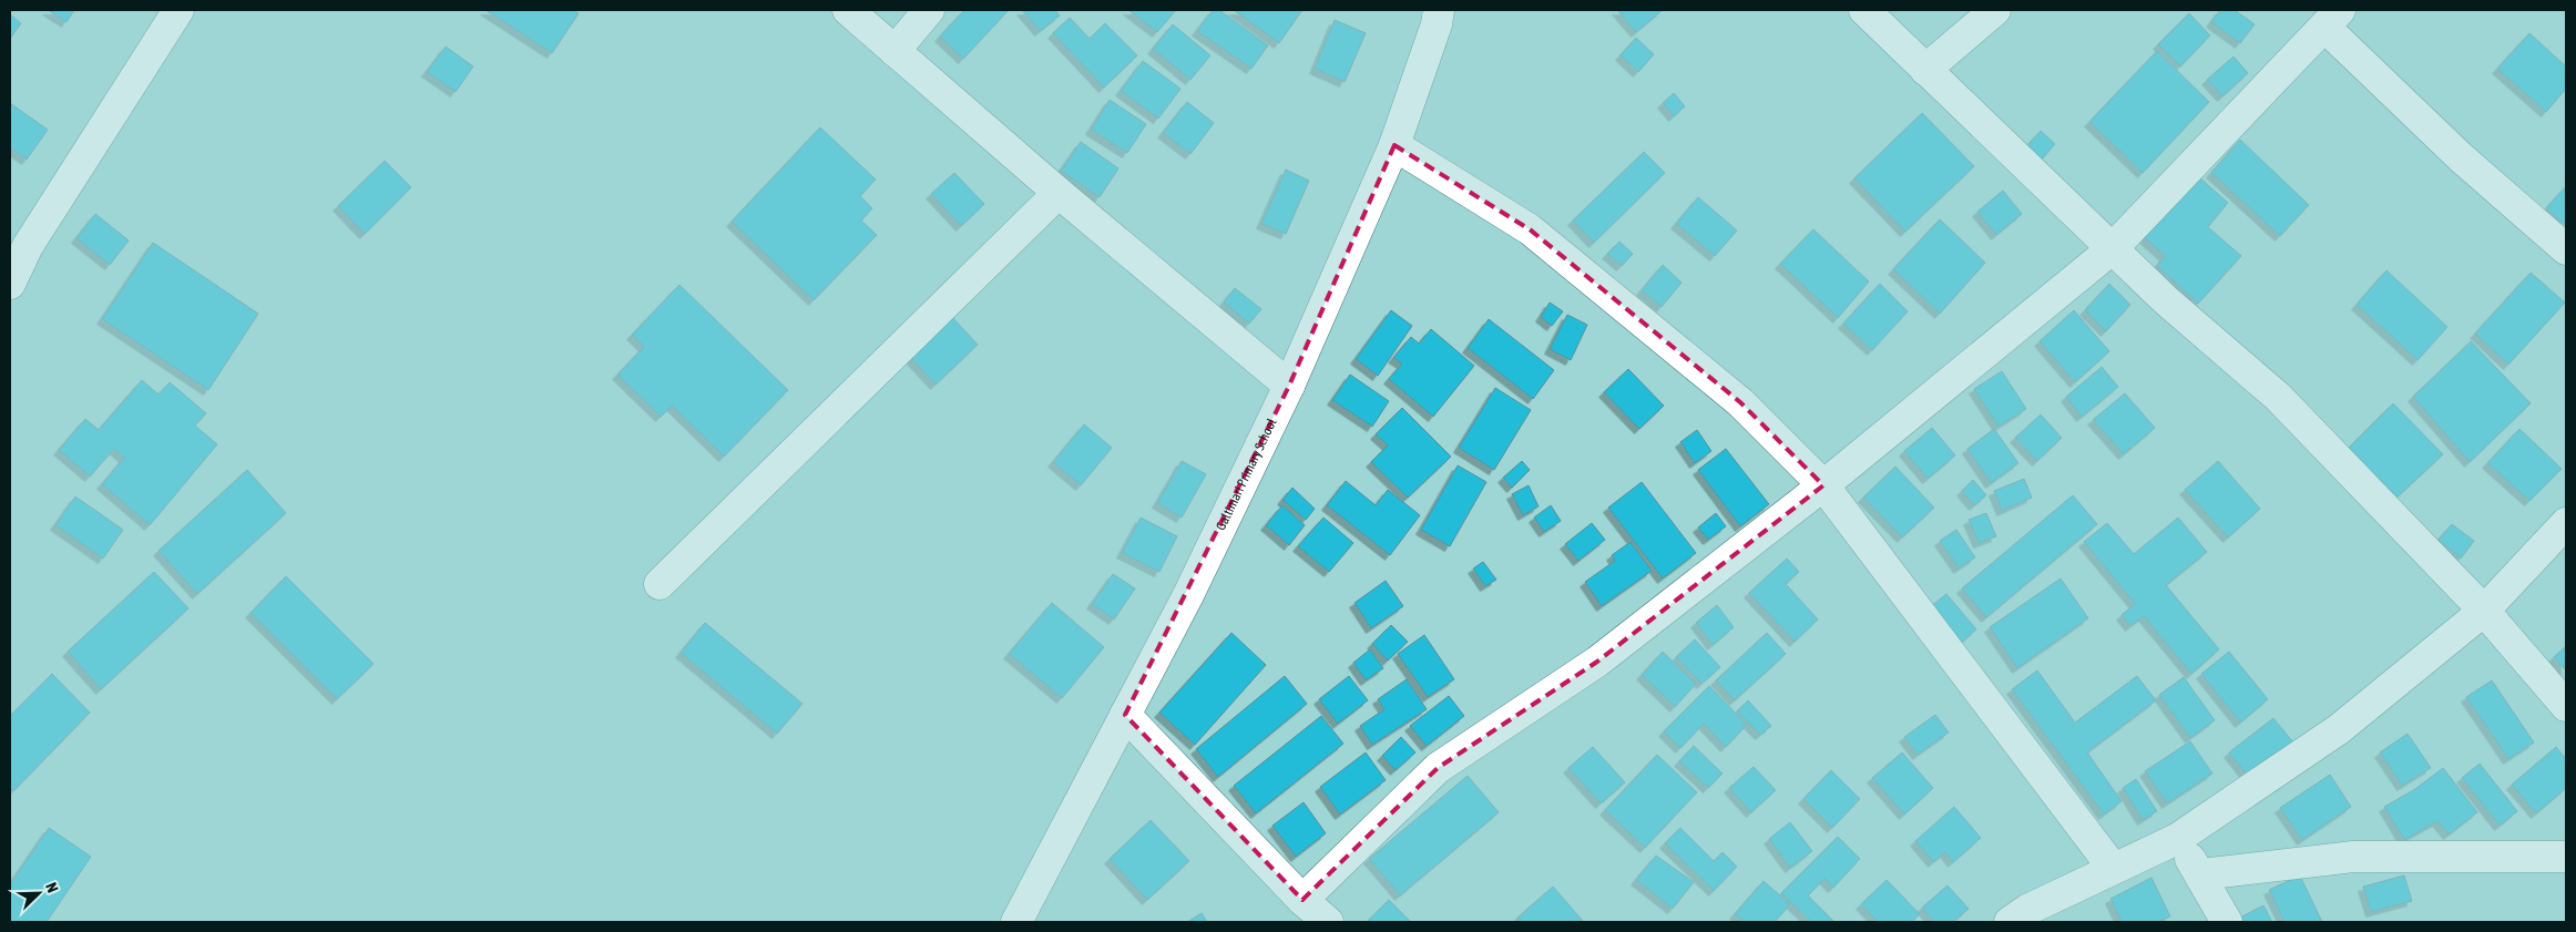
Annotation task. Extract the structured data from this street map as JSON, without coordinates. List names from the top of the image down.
{
  "streets": {
    "street": ["Galtimari Primary School"]
  },
  "north": "top right"
}
